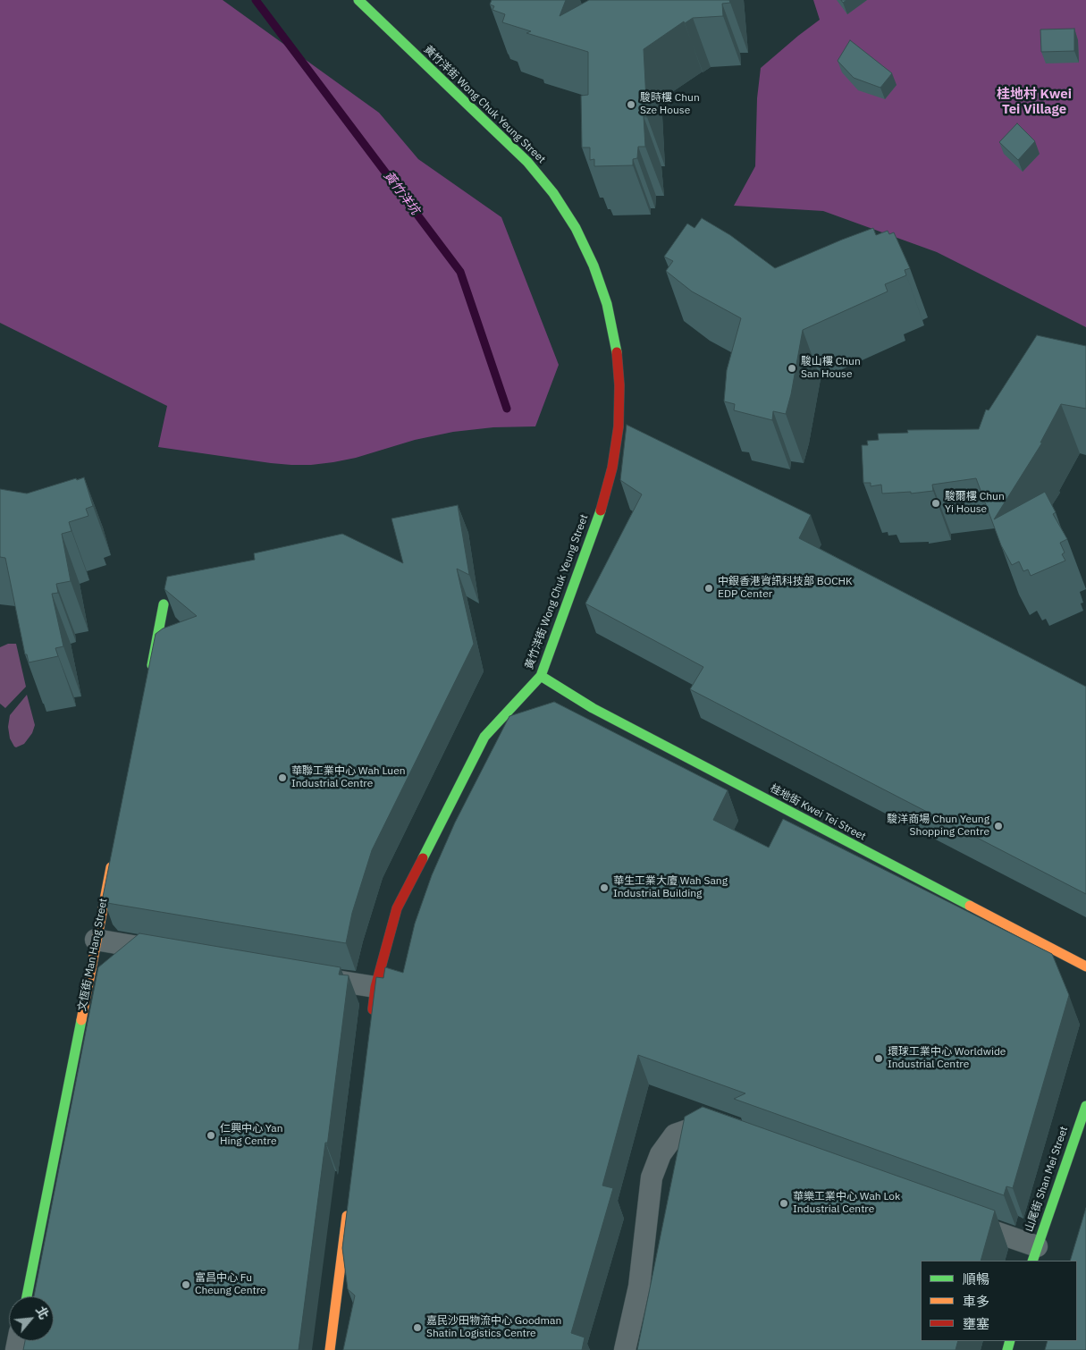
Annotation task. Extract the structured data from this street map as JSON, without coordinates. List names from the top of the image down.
{
  "streets": {
    "street": [
      "黃竹洋街 Wong Chuk Yeung Street",
      "桂地街 Kwei Tei Street",
      "文恆街 Man Hang Street",
      "山尾街 Shan Mei Street"
    ]
  },
  "crossings": [
    ["黃竹洋街 Wong Chuk Yeung Street", "桂地街 Kwei Tei Street"]
  ],
  "districts": ["桂地村 Kwei Tei Village"],
  "water": ["黃竹洋坑"],
  "places": [
    "駿時樓 Chun Sze House",
    "駿山樓 Chun San House",
    "駿爾樓 Chun Yi House",
    "中銀香港資訊科技部 BOCHK EDP Center",
    "華聯工業中心 Wah Luen Industrial Centre",
    "駿洋商場 Chun Yeung Shopping Centre",
    "華生工業大廈 Wah Sang Industrial Building",
    "環球工業中心 Worldwide Industrial Centre",
    "仁興中心 Yan Hing Centre",
    "華樂工業中心 Wah Lok Industrial Centre",
    "富昌中心 Fu Cheung Centre",
    "嘉民沙田物流中心 Goodman Shatin Logistics Centre"
  ],
  "legend": ["順暢", "車多", "壅塞"],
  "north": "top right"
}
